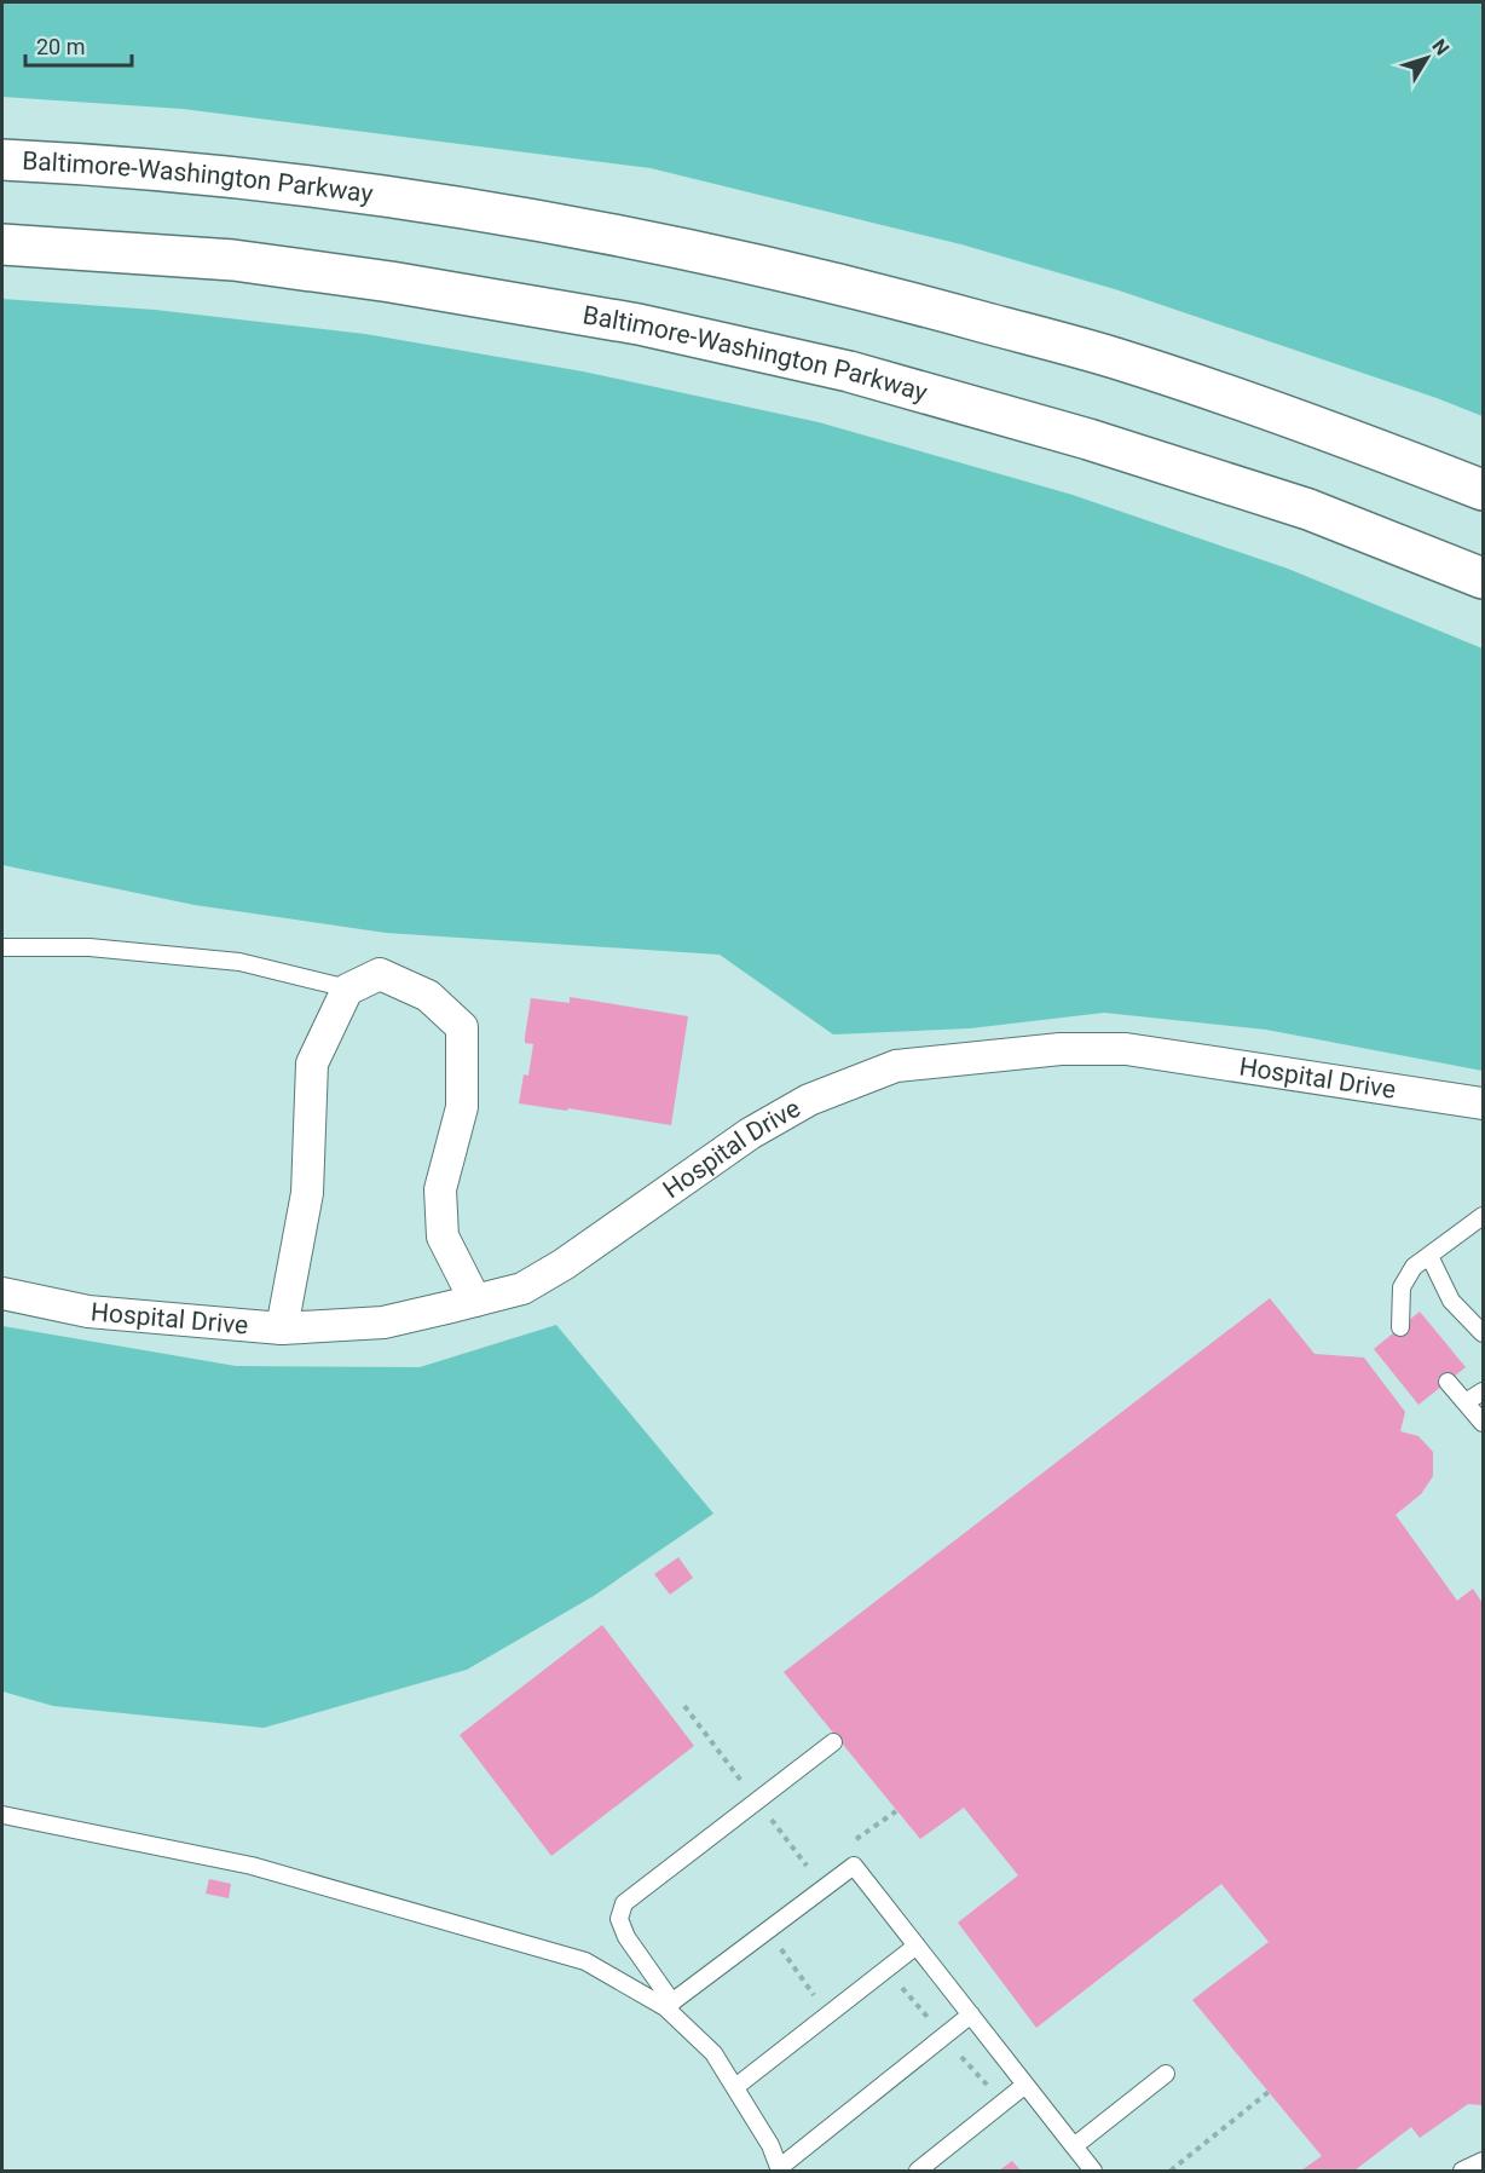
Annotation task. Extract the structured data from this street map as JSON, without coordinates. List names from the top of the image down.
{
  "streets": {
    "highway": ["Baltimore-Washington Parkway"],
    "street": ["Hospital Drive"]
  },
  "scale_bar": "20 m",
  "north": "top right"
}
